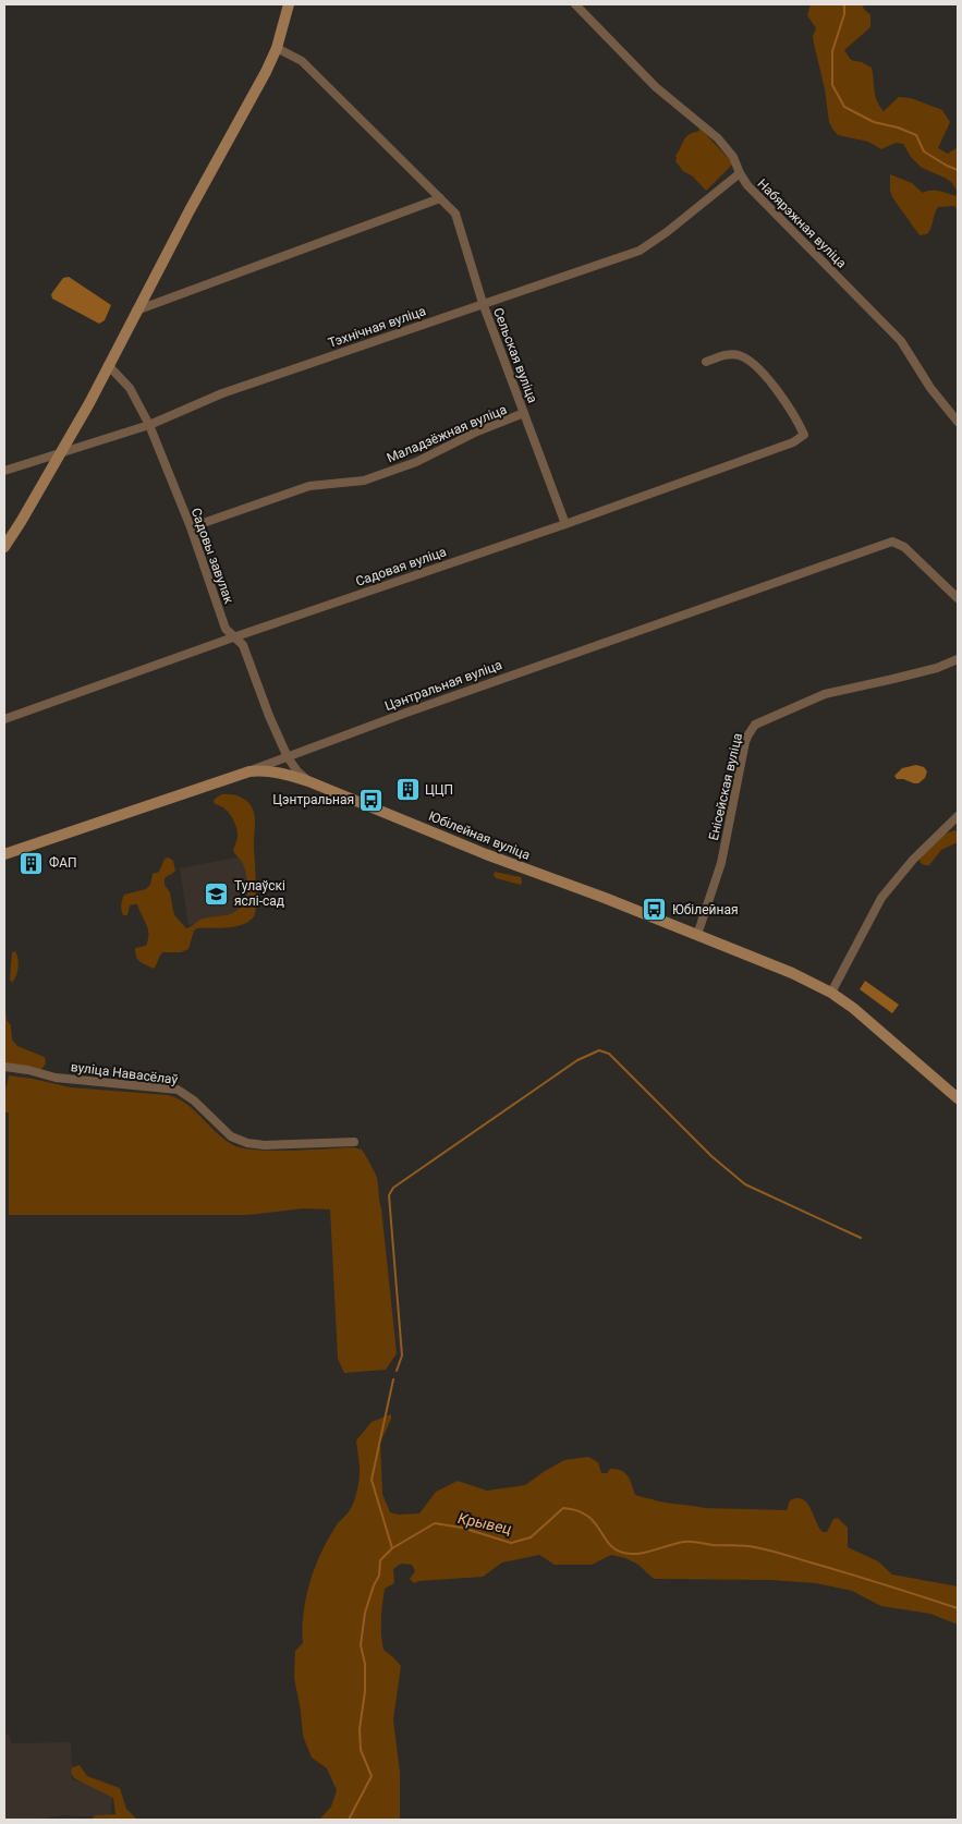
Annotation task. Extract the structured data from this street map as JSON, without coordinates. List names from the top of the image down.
{
  "streets": {
    "main road": ["Цэнтральная вуліца", "Юбілейная вуліца"],
    "street": [
      "Набярэжная вуліца",
      "Тэхнічная вуліца",
      "Сельская вуліца",
      "Маладзёжная вуліца",
      "Садовы завулак",
      "Садовая вуліца",
      "Енісейская вуліца",
      "вуліца Навасёлаў"
    ]
  },
  "crossings": [
    ["Набярэжная вуліца", "Тэхнічная вуліца"],
    ["Тэхнічная вуліца", "Сельская вуліца"],
    ["Тэхнічная вуліца", "Садовы завулак"],
    ["Сельская вуліца", "Маладзёжная вуліца"],
    ["Сельская вуліца", "Садовая вуліца"],
    ["Маладзёжная вуліца", "Садовы завулак"],
    ["Садовы завулак", "Садовая вуліца"],
    ["Садовы завулак", "Цэнтральная вуліца"],
    ["Садовы завулак", "Юбілейная вуліца"],
    ["Цэнтральная вуліца", "Юбілейная вуліца"],
    ["Енісейская вуліца", "Юбілейная вуліца"]
  ],
  "water": ["Крывец"],
  "places": {
    "building": ["ЦЦП", "ФАП"],
    "bus stop": ["Цэнтральная", "Юбілейная"],
    "school or university": ["Тулаўскі яслі-сад"]
  }
}
